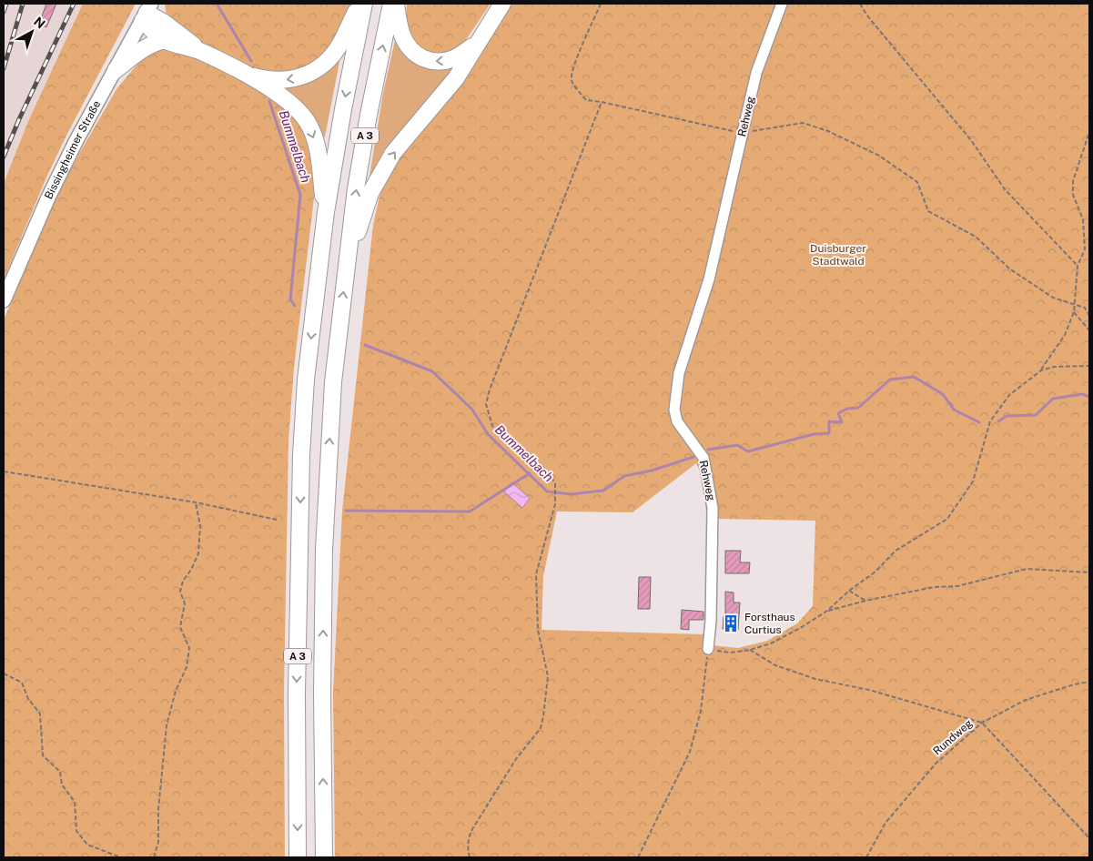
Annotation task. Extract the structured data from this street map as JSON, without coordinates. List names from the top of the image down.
{
  "streets": {
    "highway": ["A 3"],
    "main road": ["Bissingheimer Straße"],
    "lane": ["Rehweg"],
    "path": ["Rundweg"]
  },
  "water": ["Bummelbach"],
  "parks": ["Duisburger Stadtwald"],
  "places": {
    "building": ["Forsthaus Curtius"]
  },
  "north": "top right"
}
